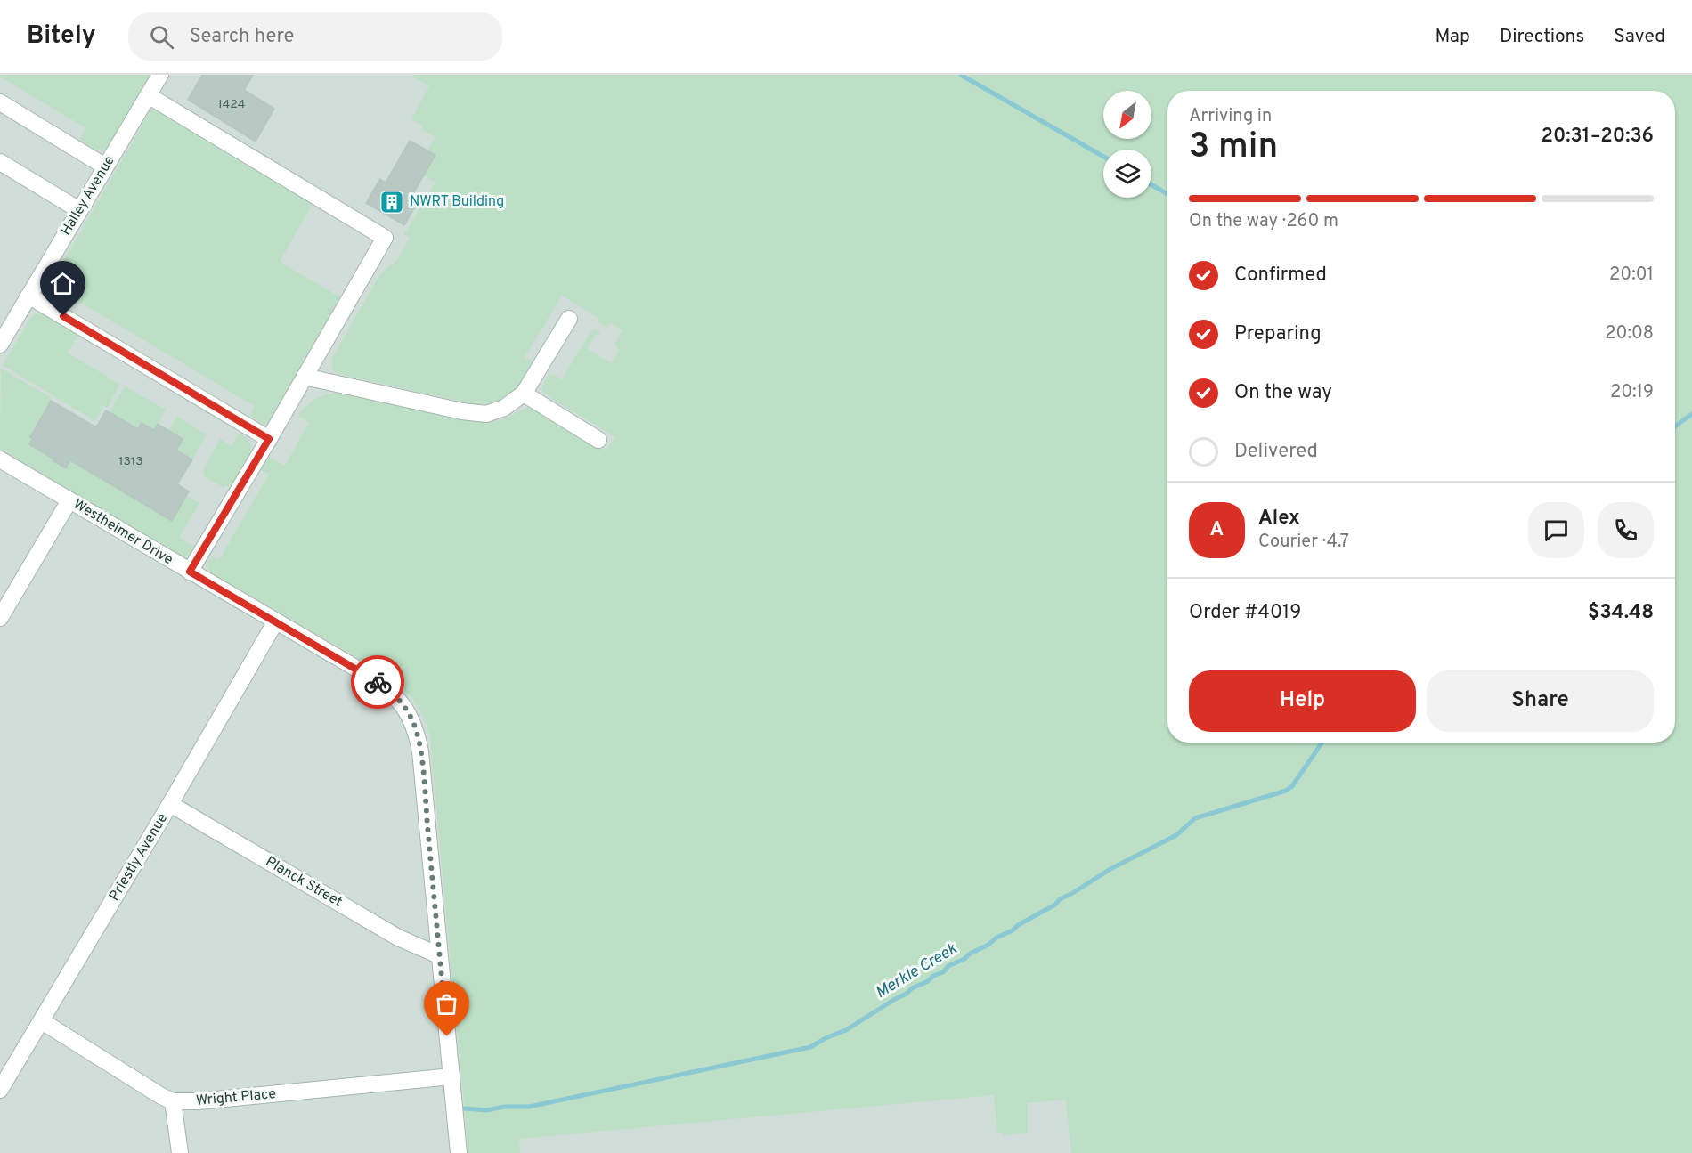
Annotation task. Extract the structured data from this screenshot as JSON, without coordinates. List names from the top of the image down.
{
  "streets": {
    "street": [
      "Halley Avenue",
      "Westheimer Drive",
      "Priestly Avenue",
      "Planck Street",
      "Wright Place"
    ]
  },
  "crossings": [
    ["Westheimer Drive", "Priestly Avenue"],
    ["Westheimer Drive", "Planck Street"],
    ["Westheimer Drive", "Wright Place"],
    ["Priestly Avenue", "Planck Street"]
  ],
  "water": ["Merkle Creek"],
  "places": {
    "building": ["NWRT Building"]
  },
  "house_numbers": ["1424", "1313"],
  "north": "bottom left",
  "page": {
    "header": "Bitely",
    "search": "Search here",
    "nav": ["Map", "Directions", "Saved"],
    "heading": ["3 min", "Arriving in", "20:31–20:36"],
    "panel": [
      "Alex",
      "Courier · 4.7",
      "Order #4019",
      "$34.48"
    ],
    "bar": "On the way · 260 m",
    "list": [
      ["Confirmed", "20:01"],
      ["Preparing", "20:08"],
      ["On the way", "20:19"],
      "Delivered"
    ],
    "round": "A",
    "buttons": ["Help", "Share"]
  }
}
